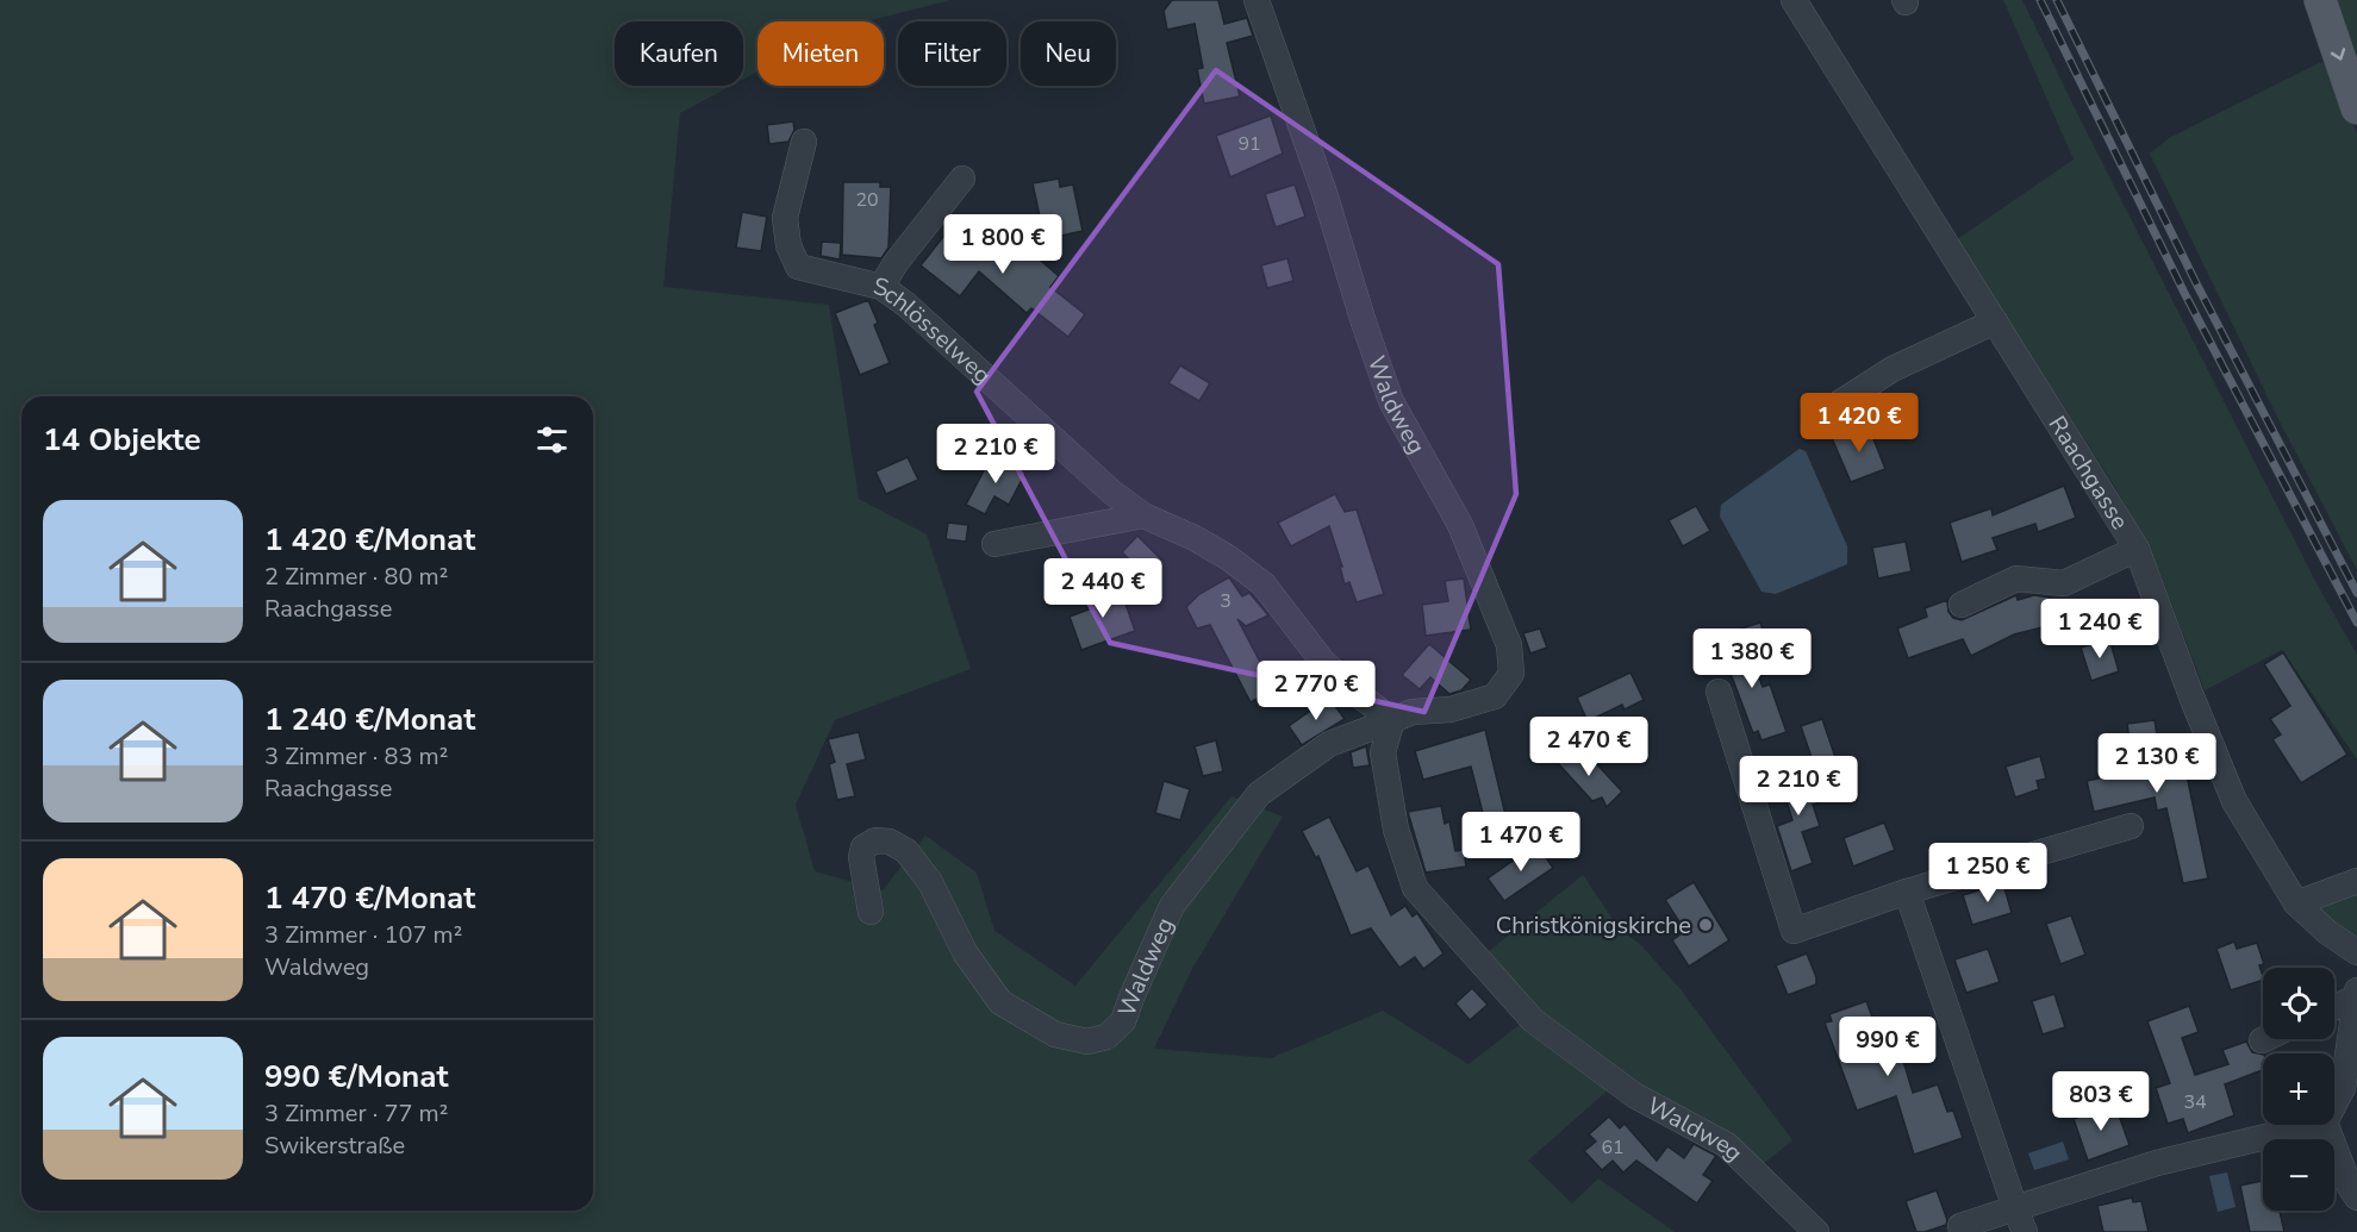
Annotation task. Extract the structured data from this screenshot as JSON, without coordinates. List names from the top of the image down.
{
  "streets": {
    "street": ["Schlösselweg", "Waldweg", "Raachgasse"]
  },
  "crossings": [
    ["Schlösselweg", "Waldweg"]
  ],
  "places": ["Christkönigskirche"],
  "house_numbers": [
    "91",
    "20",
    "3",
    "34",
    "61"
  ],
  "page": {
    "chip": [
      "Kaufen",
      "Mieten",
      "Filter",
      "Neu"
    ],
    "price": [
      "1 800 €",
      "1 420 €",
      "2 210 €",
      "2 440 €",
      "1 240 €",
      "1 380 €",
      "2 770 €",
      "2 470 €",
      "2 130 €",
      "2 210 €",
      "1 470 €",
      "1 250 €",
      "990 €",
      "803 €"
    ],
    "heading": "14 Objekte",
    "list": [
      {
        "name": "1 420 €/Monat",
        "note": "2 Zimmer · 80 m² · Raachgasse"
      },
      {
        "name": "1 240 €/Monat",
        "note": "3 Zimmer · 83 m² · Raachgasse"
      },
      {
        "name": "1 470 €/Monat",
        "note": "3 Zimmer · 107 m² · Waldweg"
      },
      {
        "name": "990 €/Monat",
        "note": "3 Zimmer · 77 m² · Swikerstraße"
      }
    ],
    "map_buttons": ["+", "−"]
  }
}
